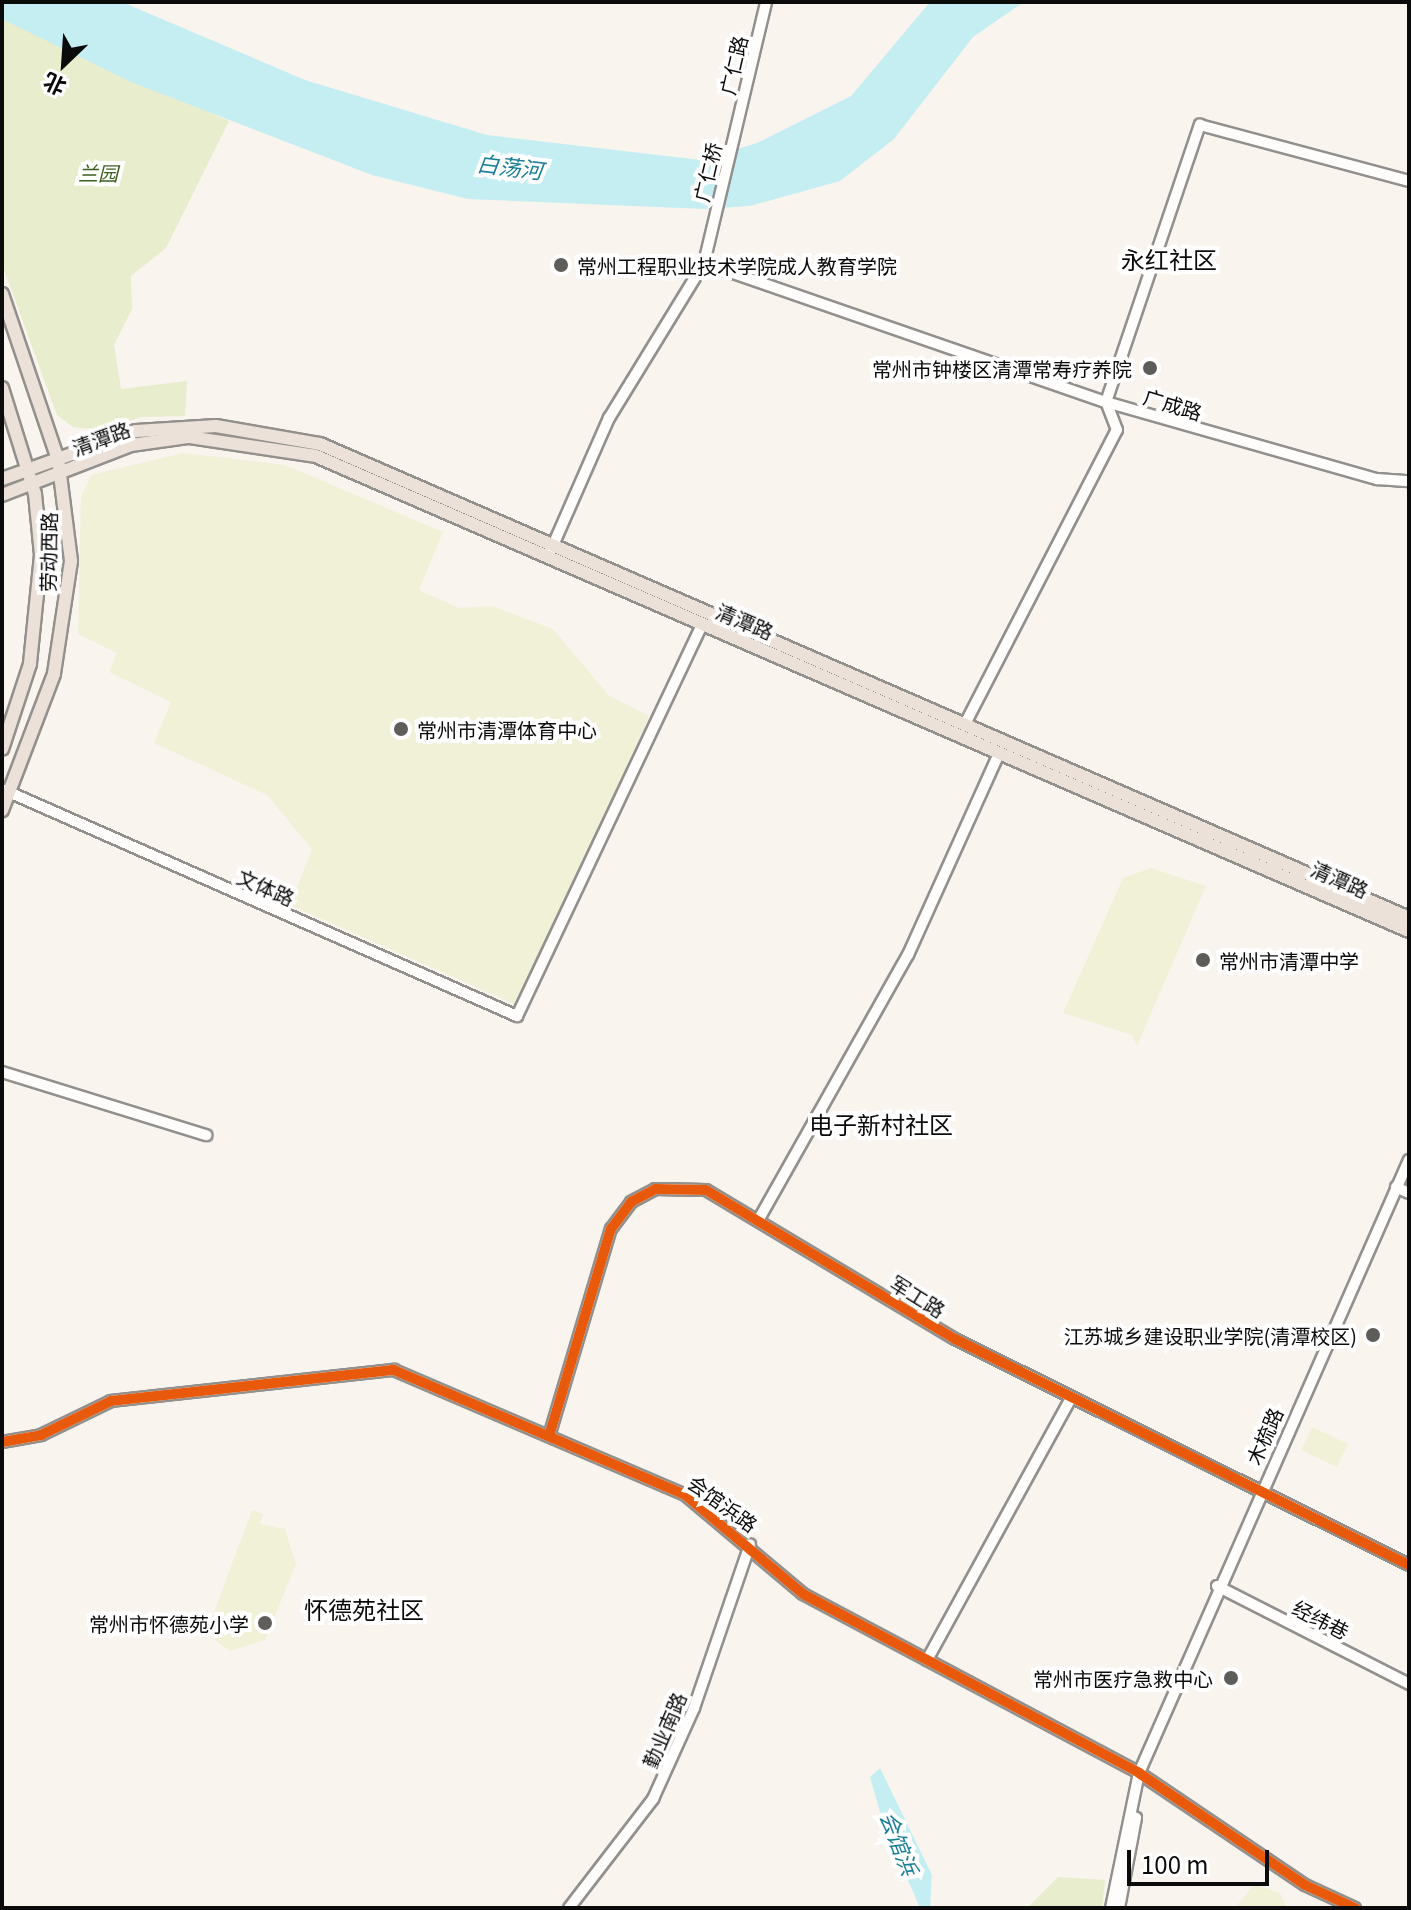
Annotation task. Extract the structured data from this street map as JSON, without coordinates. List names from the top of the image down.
{
  "streets": {
    "main road": ["清潭路", "劳动西路"],
    "street": [
      "广仁路",
      "广仁桥",
      "广成路",
      "文体路",
      "军工路",
      "木梳路",
      "会馆浜路",
      "经纬巷",
      "勤业南路"
    ]
  },
  "crossings": [
    ["广仁路", "广仁桥"],
    ["广仁桥", "广成路"],
    ["广仁桥", "清潭路"],
    ["清潭路", "劳动西路"],
    ["清潭路", "文体路"],
    ["劳动西路", "文体路"],
    ["军工路", "木梳路"],
    ["军工路", "会馆浜路"],
    ["木梳路", "会馆浜路"],
    ["木梳路", "经纬巷"],
    ["会馆浜路", "勤业南路"]
  ],
  "districts": ["永红社区", "电子新村社区", "怀德苑社区"],
  "water": ["白荡河", "会馆浜"],
  "parks": ["兰园"],
  "places": [
    "常州工程职业技术学院成人教育学院",
    "常州市钟楼区清潭常寿疗养院",
    "常州市清潭体育中心",
    "常州市清潭中学",
    "江苏城乡建设职业学院(清潭校区)",
    "常州市怀德苑小学",
    "常州市医疗急救中心"
  ],
  "scale_bar": "100 m",
  "north": "bottom left"
}
